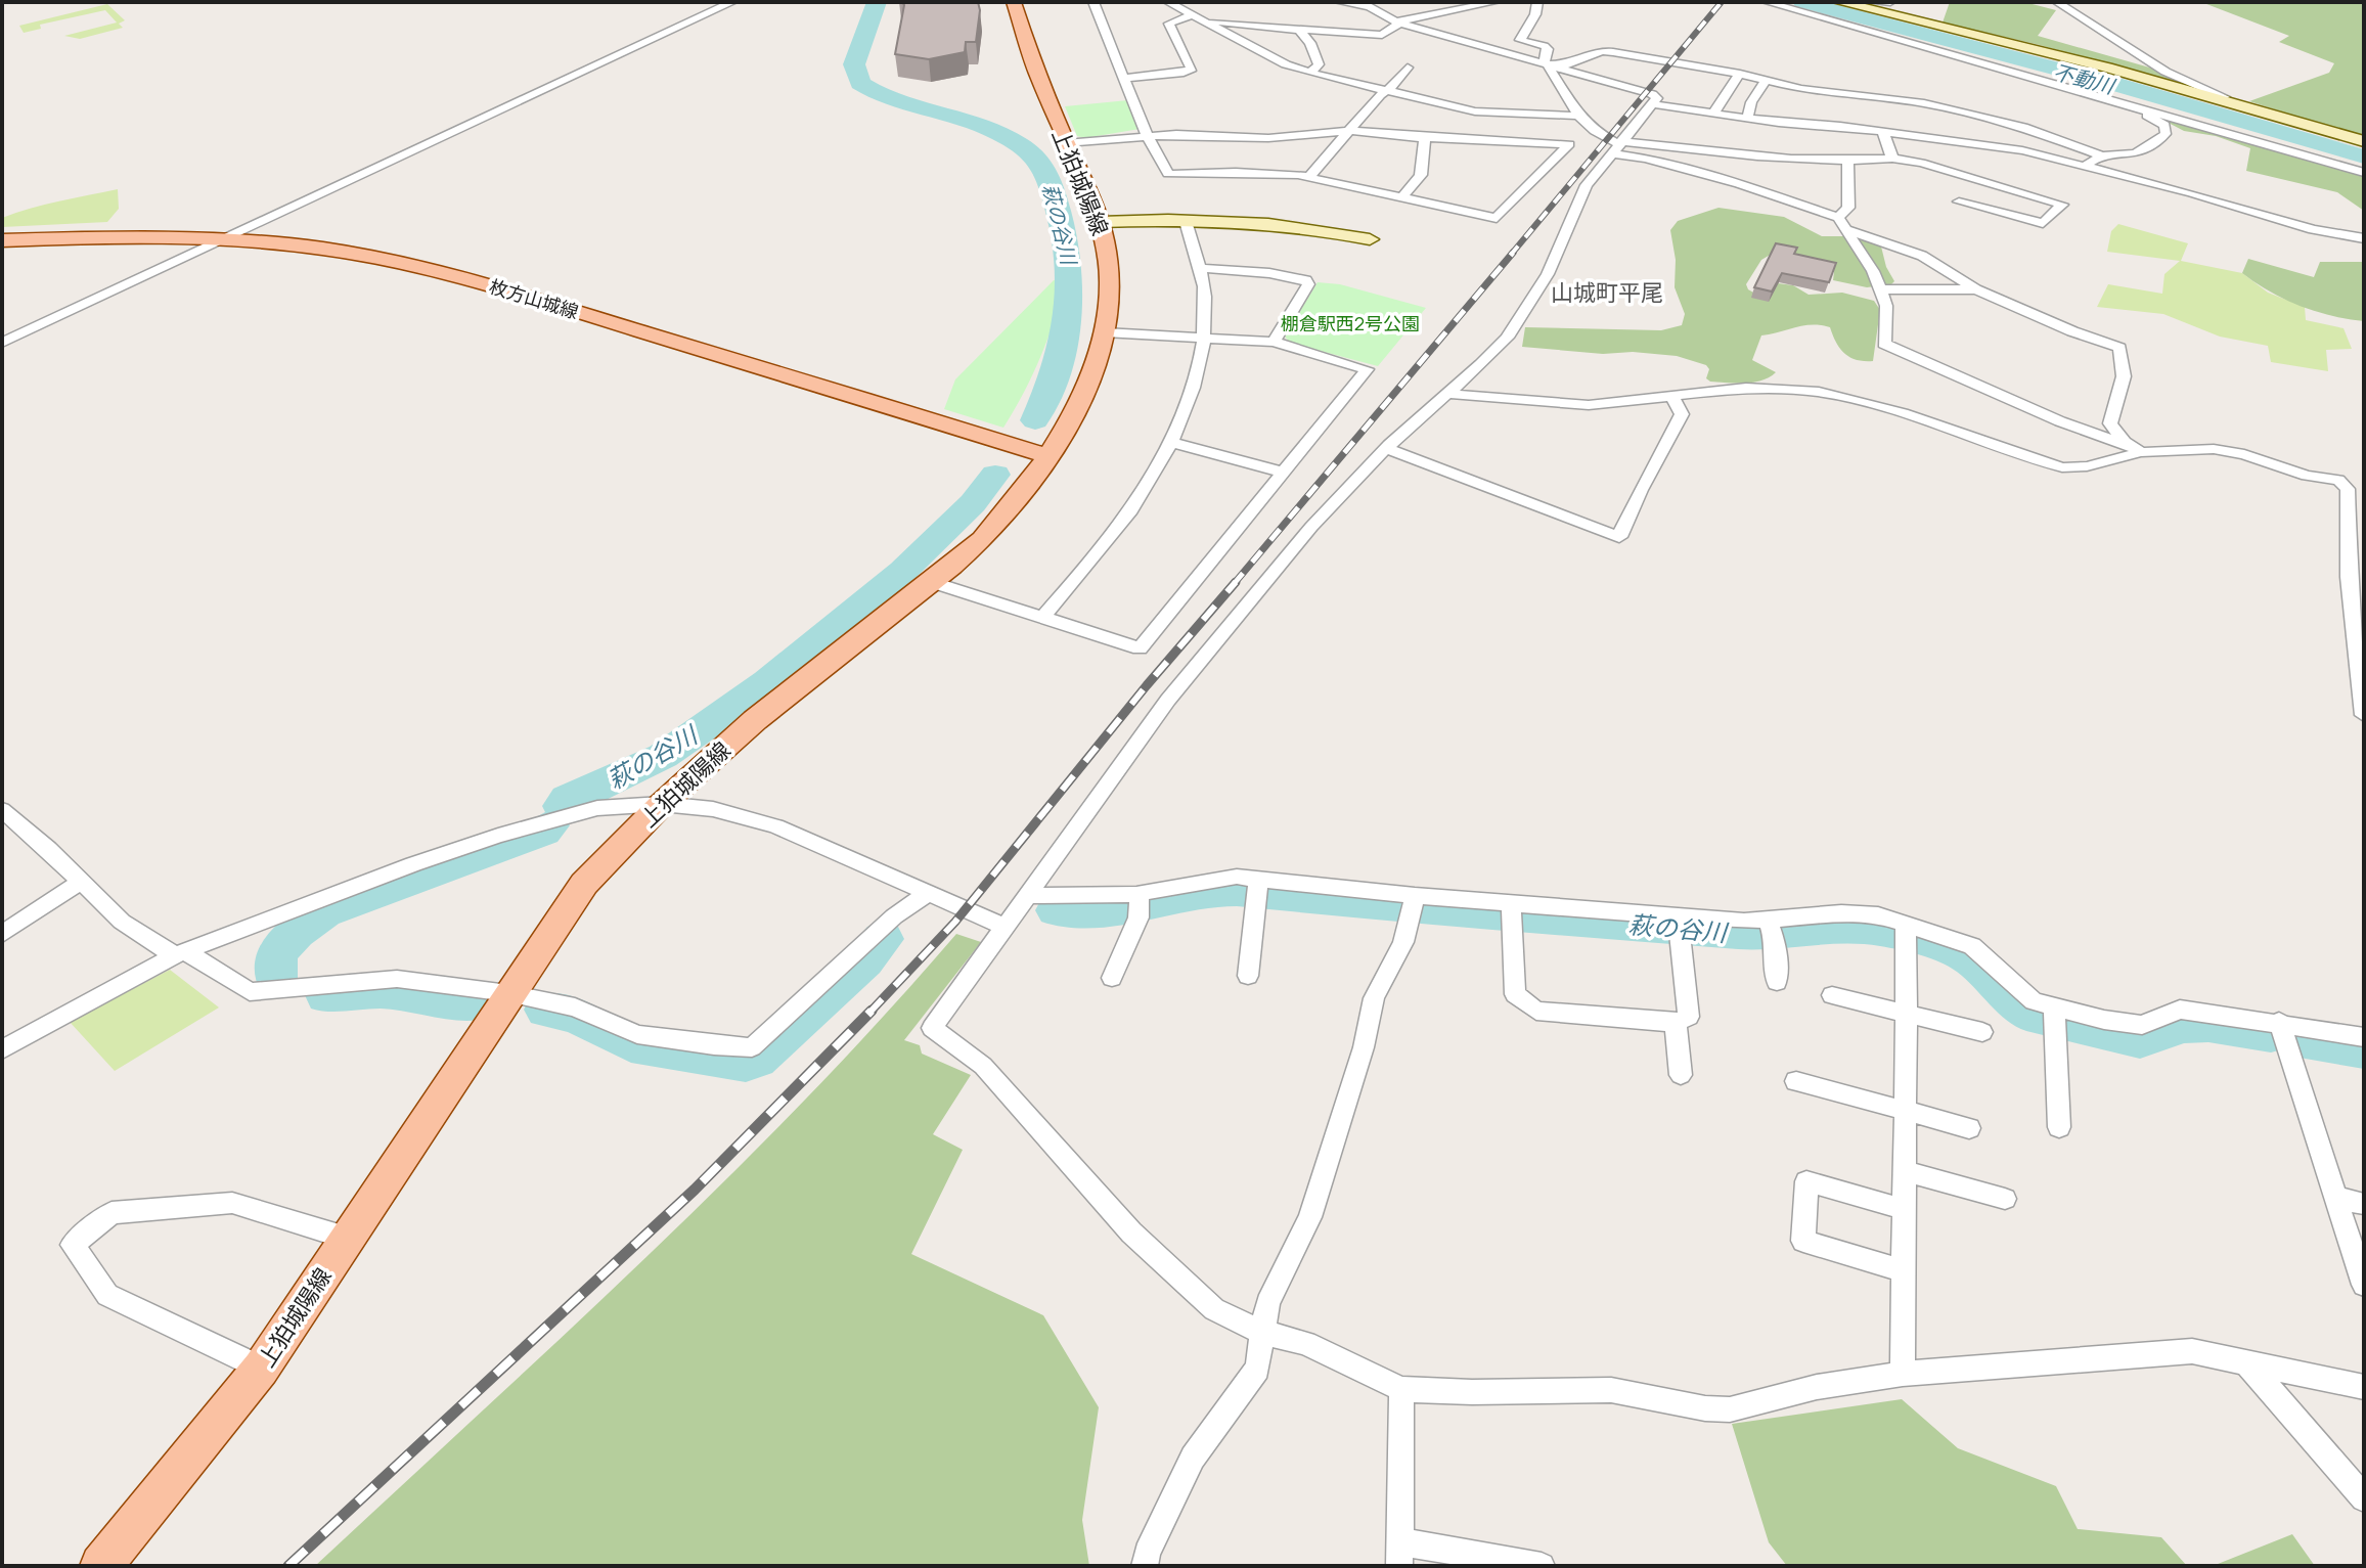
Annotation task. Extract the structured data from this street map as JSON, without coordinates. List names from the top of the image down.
{
  "streets": {
    "main road": ["上狛城陽線", "枚方山城線"]
  },
  "crossings": [
    ["上狛城陽線", "枚方山城線"]
  ],
  "districts": ["山城町平尾"],
  "water": ["不動川", "萩の谷川"],
  "parks": ["棚倉駅西2号公園"]
}
